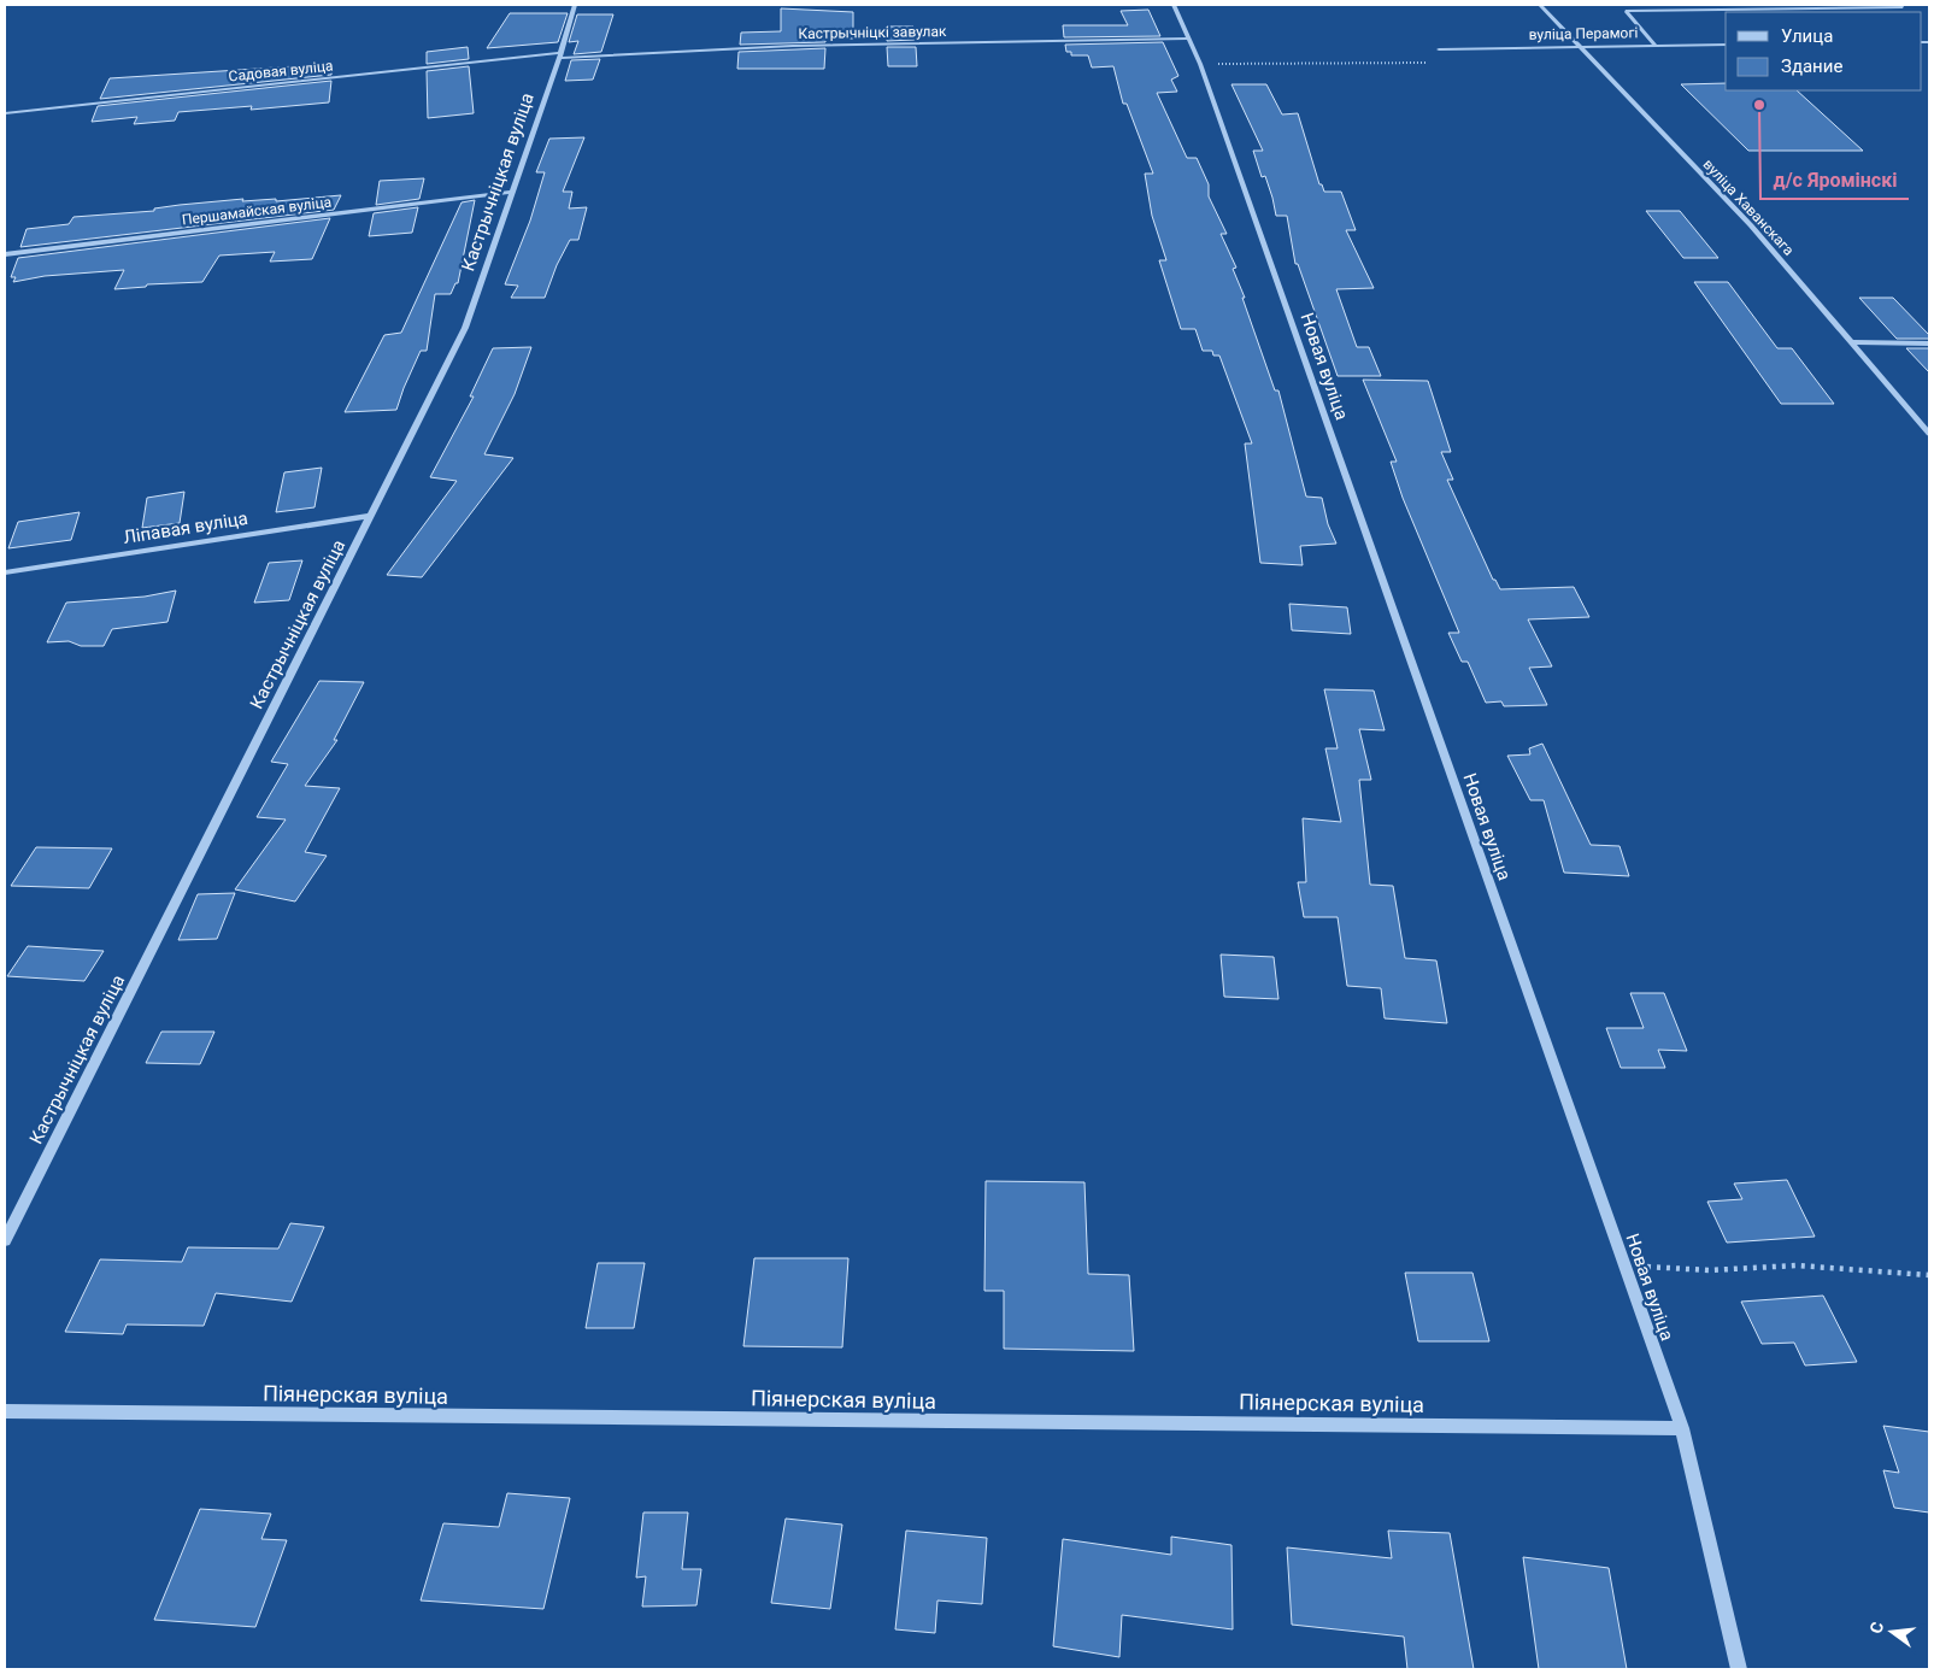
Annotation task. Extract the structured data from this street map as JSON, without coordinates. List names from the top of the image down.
{
  "streets": {
    "street": [
      "Кастрычніцкі завулак",
      "вуліца Перамогі",
      "Садовая вуліца",
      "Кастрычніцкая вуліца",
      "вуліца Хаванскага",
      "Першамайская вуліца",
      "Новая вуліца",
      "Ліпавая вуліца",
      "Піянерская вуліца"
    ]
  },
  "crossings": [
    ["Кастрычніцкі завулак", "Садовая вуліца"],
    ["Кастрычніцкі завулак", "Кастрычніцкая вуліца"],
    ["Кастрычніцкі завулак", "Новая вуліца"],
    ["вуліца Перамогі", "вуліца Хаванскага"],
    ["Садовая вуліца", "Кастрычніцкая вуліца"],
    ["Кастрычніцкая вуліца", "Першамайская вуліца"],
    ["Кастрычніцкая вуліца", "Ліпавая вуліца"],
    ["Новая вуліца", "Піянерская вуліца"]
  ],
  "places": ["д/с Яромінскі"],
  "legend": ["Улица", "Здание"],
  "north": "left"
}
